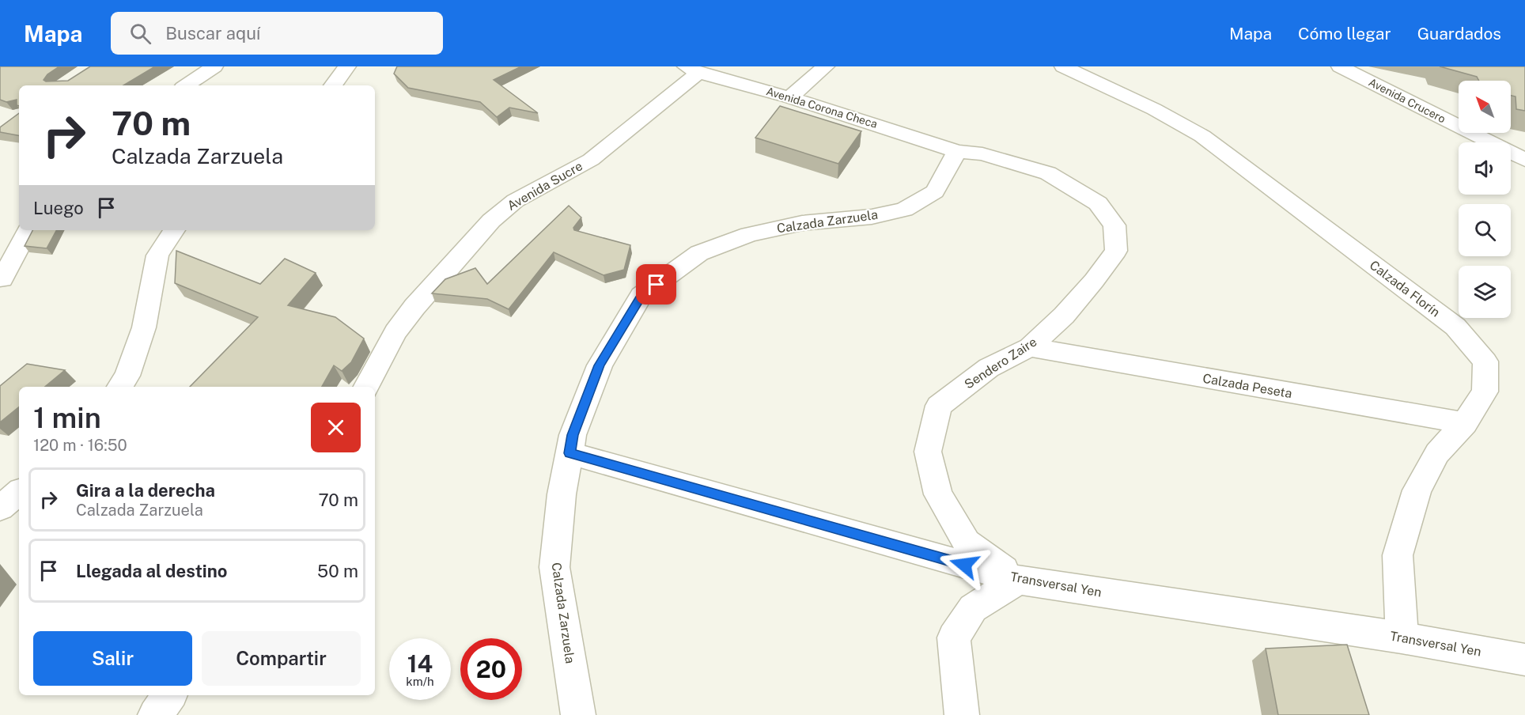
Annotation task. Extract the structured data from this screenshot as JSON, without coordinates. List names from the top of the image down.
{
  "streets": {
    "street": [
      "Avenida Crucero",
      "Avenida Corona Checa",
      "Avenida Sucre",
      "Calzada Zarzuela",
      "Calzada Florín",
      "Sendero Zaire",
      "Calzada Peseta",
      "Transversal Yen"
    ]
  },
  "crossings": [
    ["Avenida Corona Checa", "Avenida Sucre"],
    ["Avenida Corona Checa", "Calzada Zarzuela"],
    ["Avenida Corona Checa", "Sendero Zaire"],
    ["Calzada Zarzuela", "Sendero Zaire"],
    ["Calzada Zarzuela", "Transversal Yen"],
    ["Calzada Florín", "Calzada Peseta"],
    ["Calzada Florín", "Transversal Yen"],
    ["Sendero Zaire", "Calzada Peseta"],
    ["Sendero Zaire", "Transversal Yen"]
  ],
  "north": "top left",
  "page": {
    "header": "Mapa",
    "search": "Buscar aquí",
    "nav": ["Mapa", "Cómo llegar", "Guardados"],
    "turn": ["70 m", "Calzada Zarzuela"],
    "then": "Luego",
    "heading": ["1 min", "120 m · 16:50"],
    "list": [
      {
        "name": "Gira a la derecha",
        "note": "Calzada Zarzuela",
        "value": "70 m"
      },
      {
        "name": "Llegada al destino",
        "value": "50 m"
      }
    ],
    "buttons": ["Salir", "Compartir"],
    "speed": "14 km/h",
    "limit": "20"
  }
}
